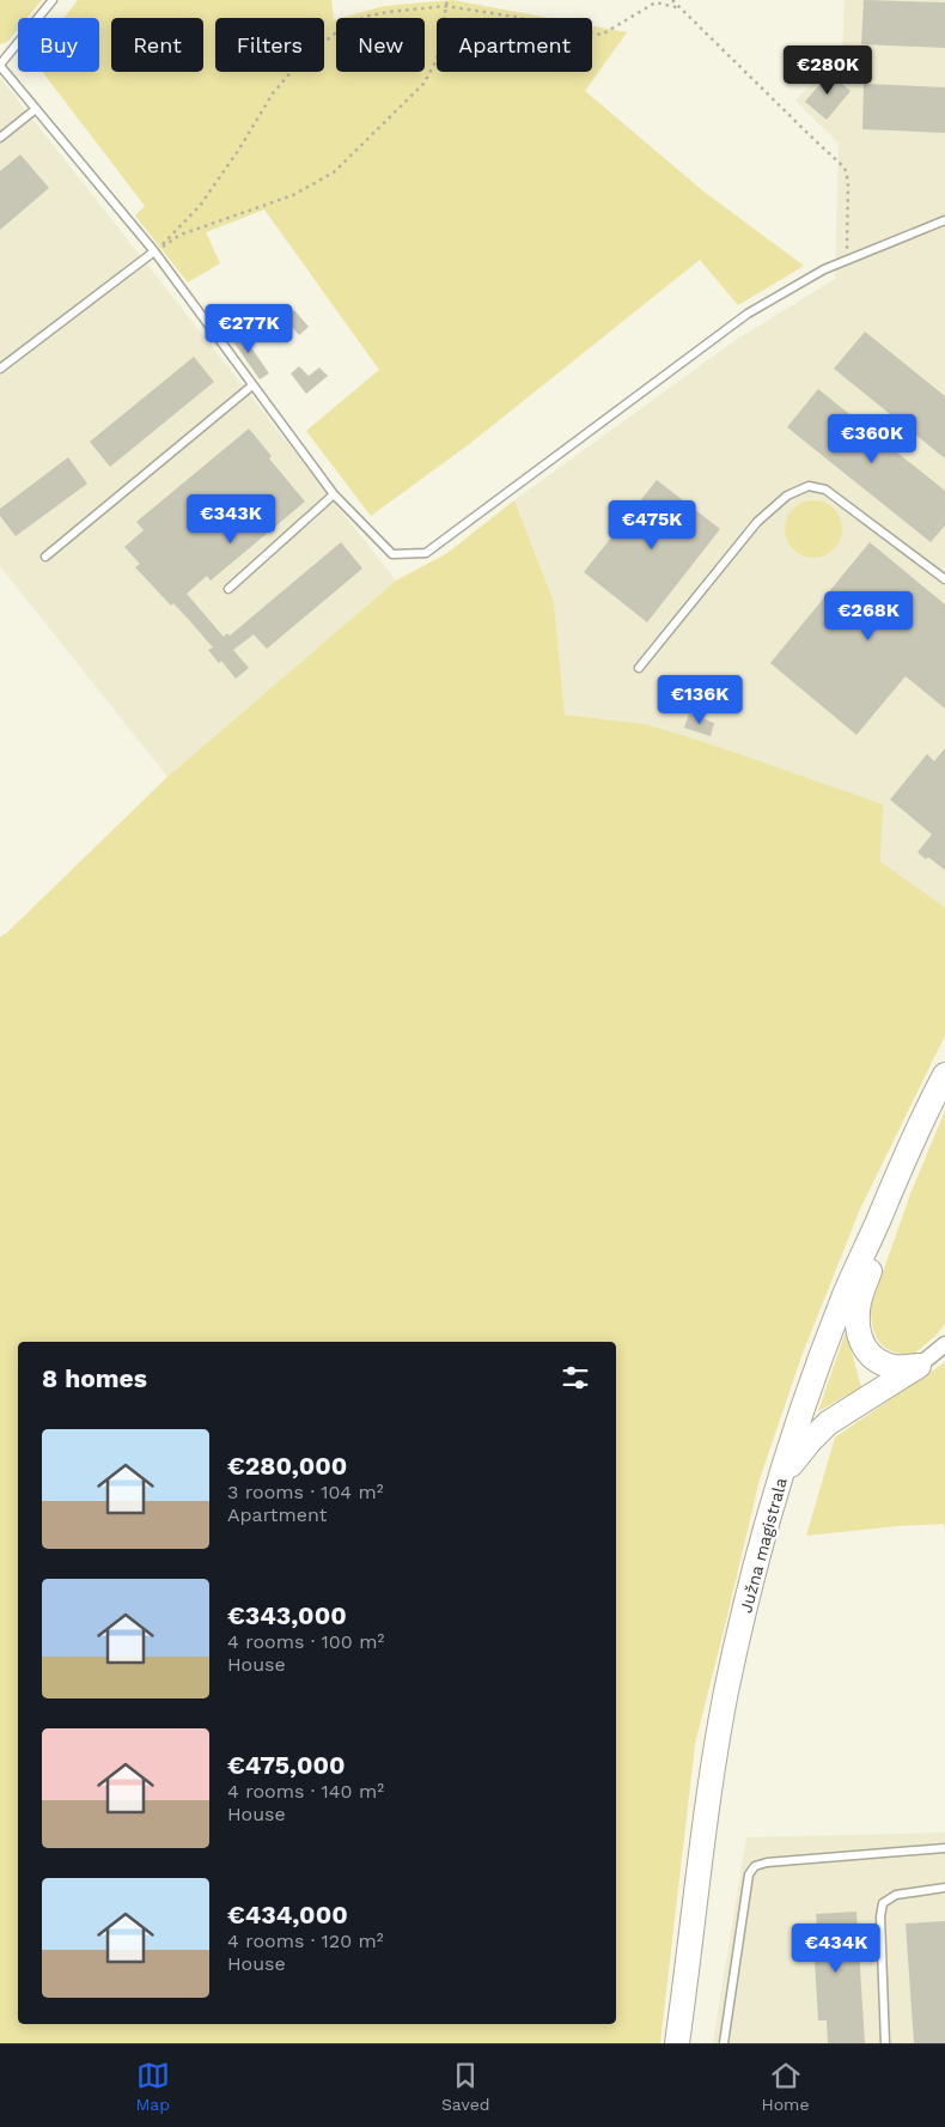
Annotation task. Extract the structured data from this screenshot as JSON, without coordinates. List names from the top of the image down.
{
  "streets": {
    "main road": ["Južna magistrala"]
  },
  "page": {
    "chip": [
      "Buy",
      "Rent",
      "Filters",
      "New",
      "Apartment"
    ],
    "price": [
      "€280K",
      "€277K",
      "€360K",
      "€343K",
      "€475K",
      "€268K",
      "€136K",
      "€434K"
    ],
    "heading": "8 homes",
    "list": [
      {
        "name": "€280,000",
        "note": "3 rooms · 104 m² · Apartment"
      },
      {
        "name": "€343,000",
        "note": "4 rooms · 100 m² · House"
      },
      {
        "name": "€475,000",
        "note": "4 rooms · 140 m² · House"
      },
      {
        "name": "€434,000",
        "note": "4 rooms · 120 m² · House"
      }
    ],
    "tabs": ["Map", "Saved", "Home"]
  }
}
